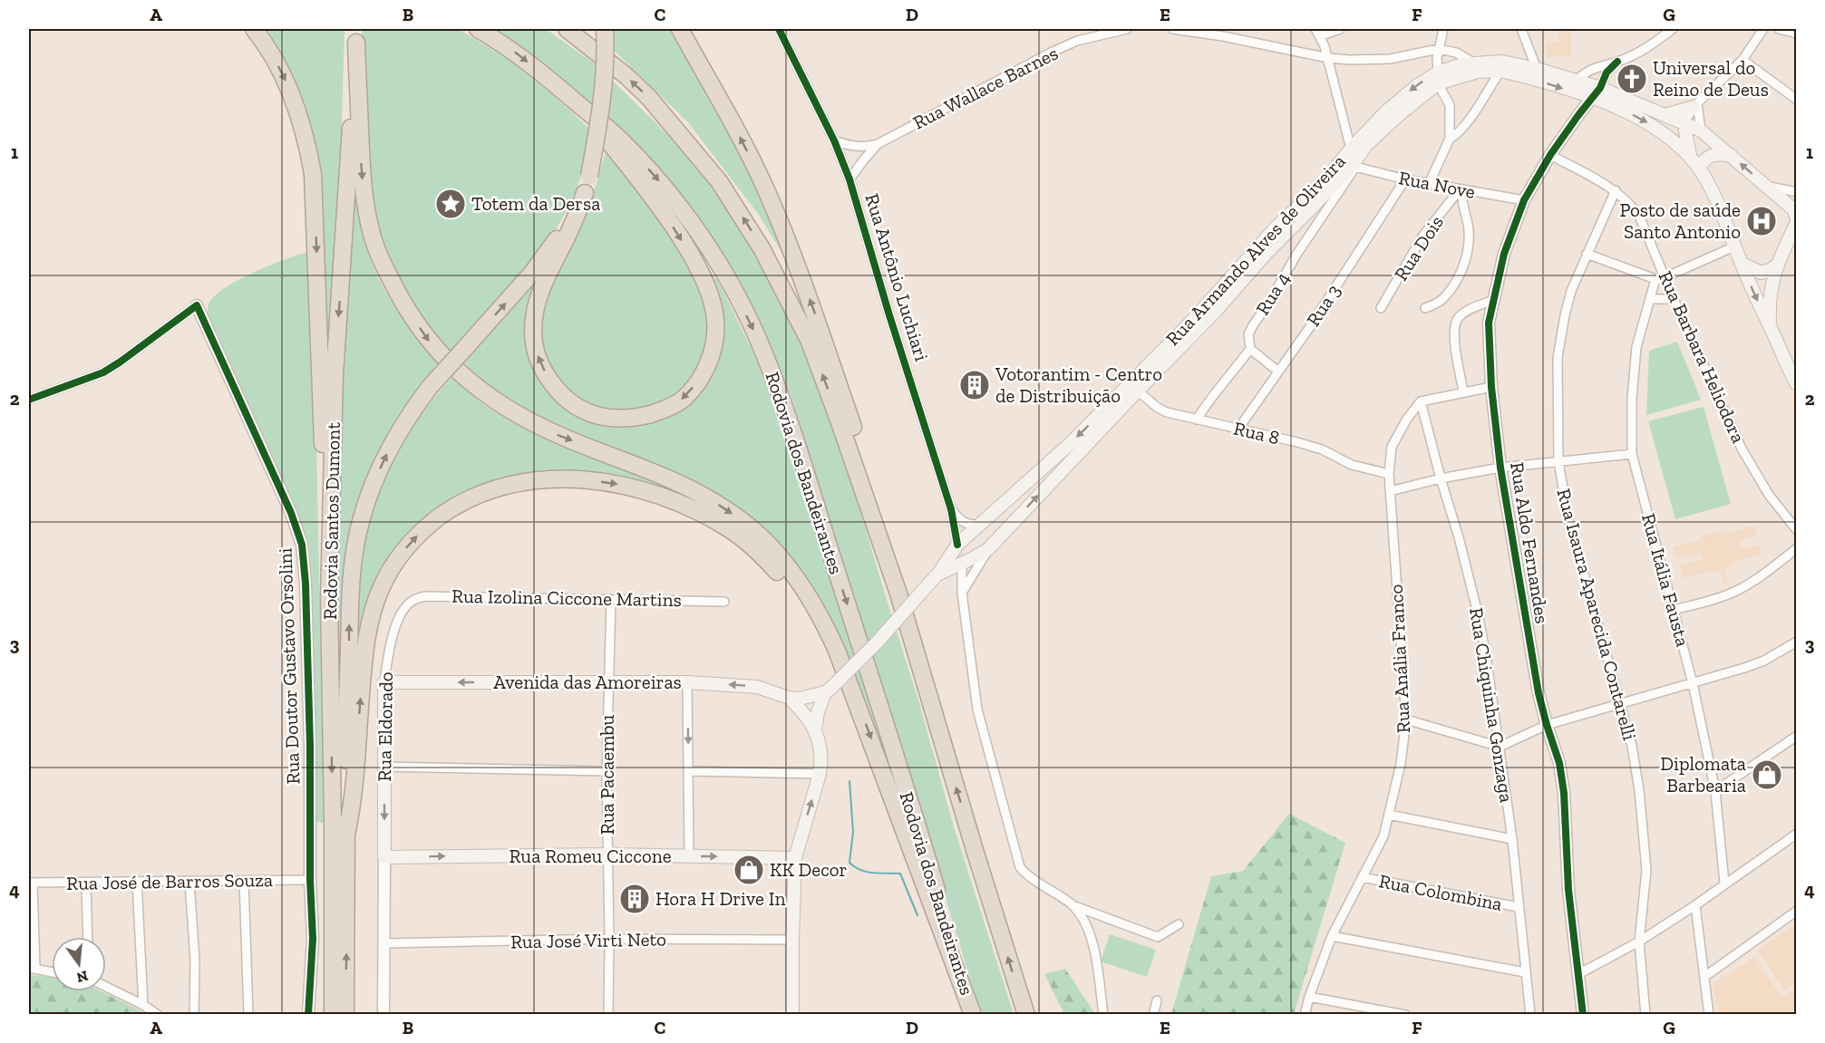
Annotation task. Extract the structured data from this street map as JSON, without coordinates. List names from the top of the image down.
{
  "streets": {
    "highway": ["Rodovia dos Bandeirantes", "Rodovia Santos Dumont"],
    "main road": [
      "Rua Armando Alves de Oliveira",
      "Avenida das Amoreiras",
      "Rua Eldorado",
      "Rua Romeu Ciccone"
    ],
    "street": [
      "Rua Wallace Barnes",
      "Rua Nove",
      "Rua Dois",
      "Rua Antônio Luchiari",
      "Rua 4",
      "Rua 3",
      "Rua Barbara Heliodora",
      "Rua 8",
      "Rua Aldo Fernandes",
      "Rua Itália Fausta",
      "Rua Izolina Ciccone Martins",
      "Rua Isaura Aparecida Contarelli",
      "Rua Anália Franco",
      "Rua Doutor Gustavo Orsolini",
      "Rua Chiquinha Gonzaga",
      "Rua Pacaembu",
      "Rua José de Barros Souza",
      "Rua Colombina",
      "Rua José Virti Neto"
    ]
  },
  "crossings": [
    ["Rua Wallace Barnes", "Rua Antônio Luchiari"],
    ["Rua Nove", "Rua Dois"],
    ["Rua Nove", "Rua Armando Alves de Oliveira"],
    ["Rua Nove", "Rua 4"],
    ["Rua Nove", "Rua 3"],
    ["Rua Nove", "Rua Aldo Fernandes"],
    ["Rua Armando Alves de Oliveira", "Rua Antônio Luchiari"],
    ["Rua Armando Alves de Oliveira", "Rua 4"],
    ["Rua Armando Alves de Oliveira", "Rua 8"],
    ["Rua Armando Alves de Oliveira", "Rua Aldo Fernandes"],
    ["Rua Armando Alves de Oliveira", "Avenida das Amoreiras"],
    ["Rua 4", "Rua 8"],
    ["Rua 3", "Rua 8"],
    ["Rua Barbara Heliodora", "Rua Aldo Fernandes"],
    ["Rua Barbara Heliodora", "Rua Itália Fausta"],
    ["Rua Barbara Heliodora", "Rua Isaura Aparecida Contarelli"],
    ["Rua 8", "Rua Anália Franco"],
    ["Rua Izolina Ciccone Martins", "Rua Eldorado"],
    ["Rua Izolina Ciccone Martins", "Rua Pacaembu"],
    ["Rua Anália Franco", "Rua Chiquinha Gonzaga"],
    ["Rua Anália Franco", "Rua Colombina"],
    ["Rua Doutor Gustavo Orsolini", "Rua José de Barros Souza"],
    ["Avenida das Amoreiras", "Rua Eldorado"],
    ["Avenida das Amoreiras", "Rua Pacaembu"],
    ["Avenida das Amoreiras", "Rua Romeu Ciccone"],
    ["Avenida das Amoreiras", "Rua José Virti Neto"],
    ["Rua Chiquinha Gonzaga", "Rua Colombina"],
    ["Rua Eldorado", "Rua Romeu Ciccone"],
    ["Rua Pacaembu", "Rua Romeu Ciccone"],
    ["Rua Pacaembu", "Rua José Virti Neto"]
  ],
  "one_way": ["Rua Romeu Ciccone"],
  "places": {
    "church": ["Universal do Reino de Deus"],
    "place": ["Totem da Dersa"],
    "hospital": ["Posto de saúde Santo Antonio"],
    "building": ["Votorantim - Centro de Distribuição", "Hora H Drive In"],
    "shop": ["Diplomata Barbearia", "KK Decor"]
  },
  "north": "bottom",
  "grid": {
    "columns": [
      "A",
      "B",
      "C",
      "D",
      "E",
      "F",
      "G"
    ],
    "rows": [
      "1",
      "2",
      "3",
      "4"
    ]
  }
}
